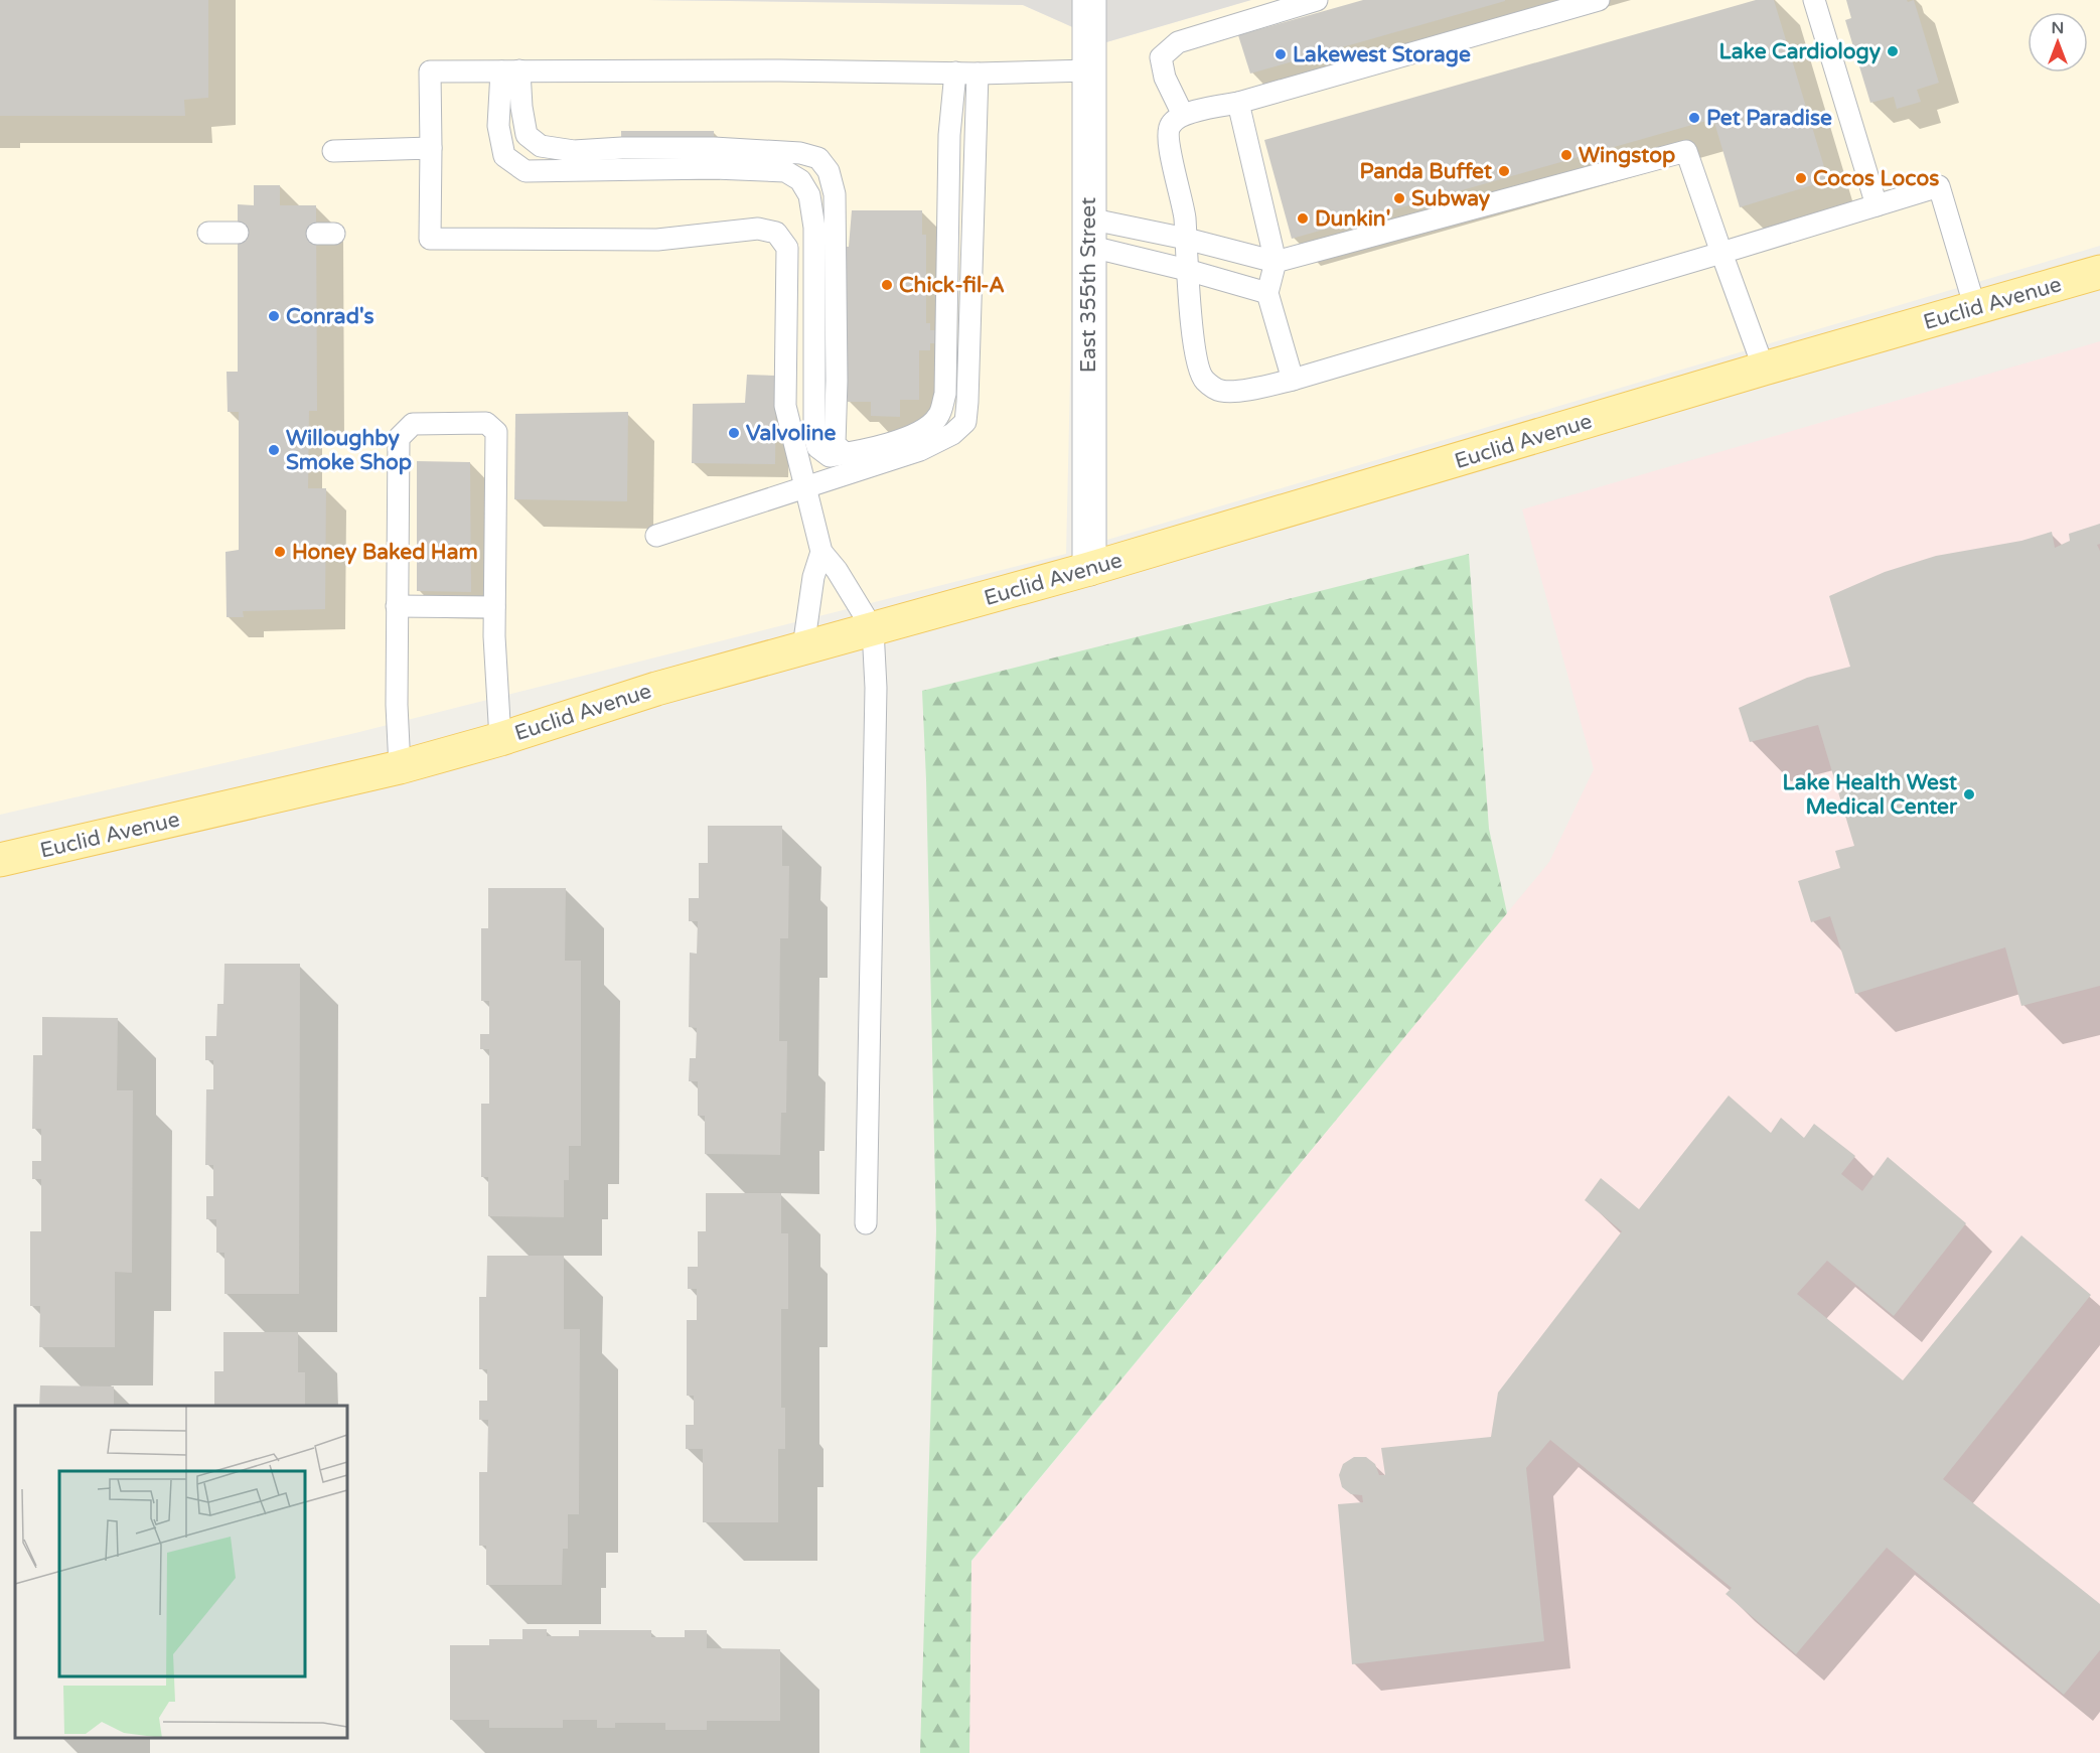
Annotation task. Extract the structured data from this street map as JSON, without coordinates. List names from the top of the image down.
{
  "streets": {
    "main road": ["Euclid Avenue"],
    "street": ["East 355th Street"]
  },
  "crossings": [
    ["East 355th Street", "Euclid Avenue"]
  ],
  "places": [
    "Lake Cardiology",
    "Lakewest Storage",
    "Pet Paradise",
    "Wingstop",
    "Panda Buffet",
    "Cocos Locos",
    "Subway",
    "Dunkin'",
    "Chick-fil-A",
    "Conrad's",
    "Valvoline",
    "Willoughby Smoke Shop",
    "Honey Baked Ham",
    "Lake Health West Medical Center"
  ],
  "north": "top"
}
